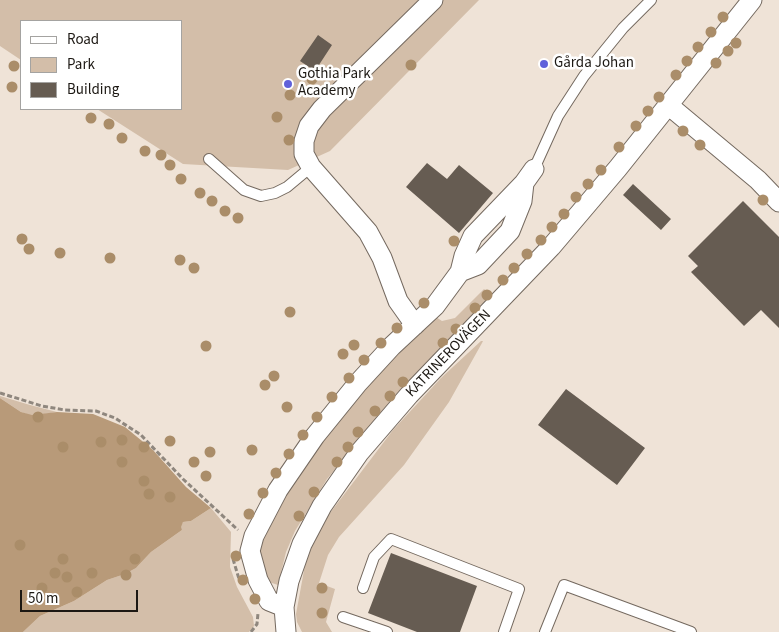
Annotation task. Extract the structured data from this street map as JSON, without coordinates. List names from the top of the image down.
{
  "streets": {
    "street": ["KATRINEROVÄGEN"]
  },
  "places": ["Gårda Johan", "Gothia Park Academy"],
  "legend": ["Road", "Park", "Building"],
  "scale_bar": "50 m"
}
